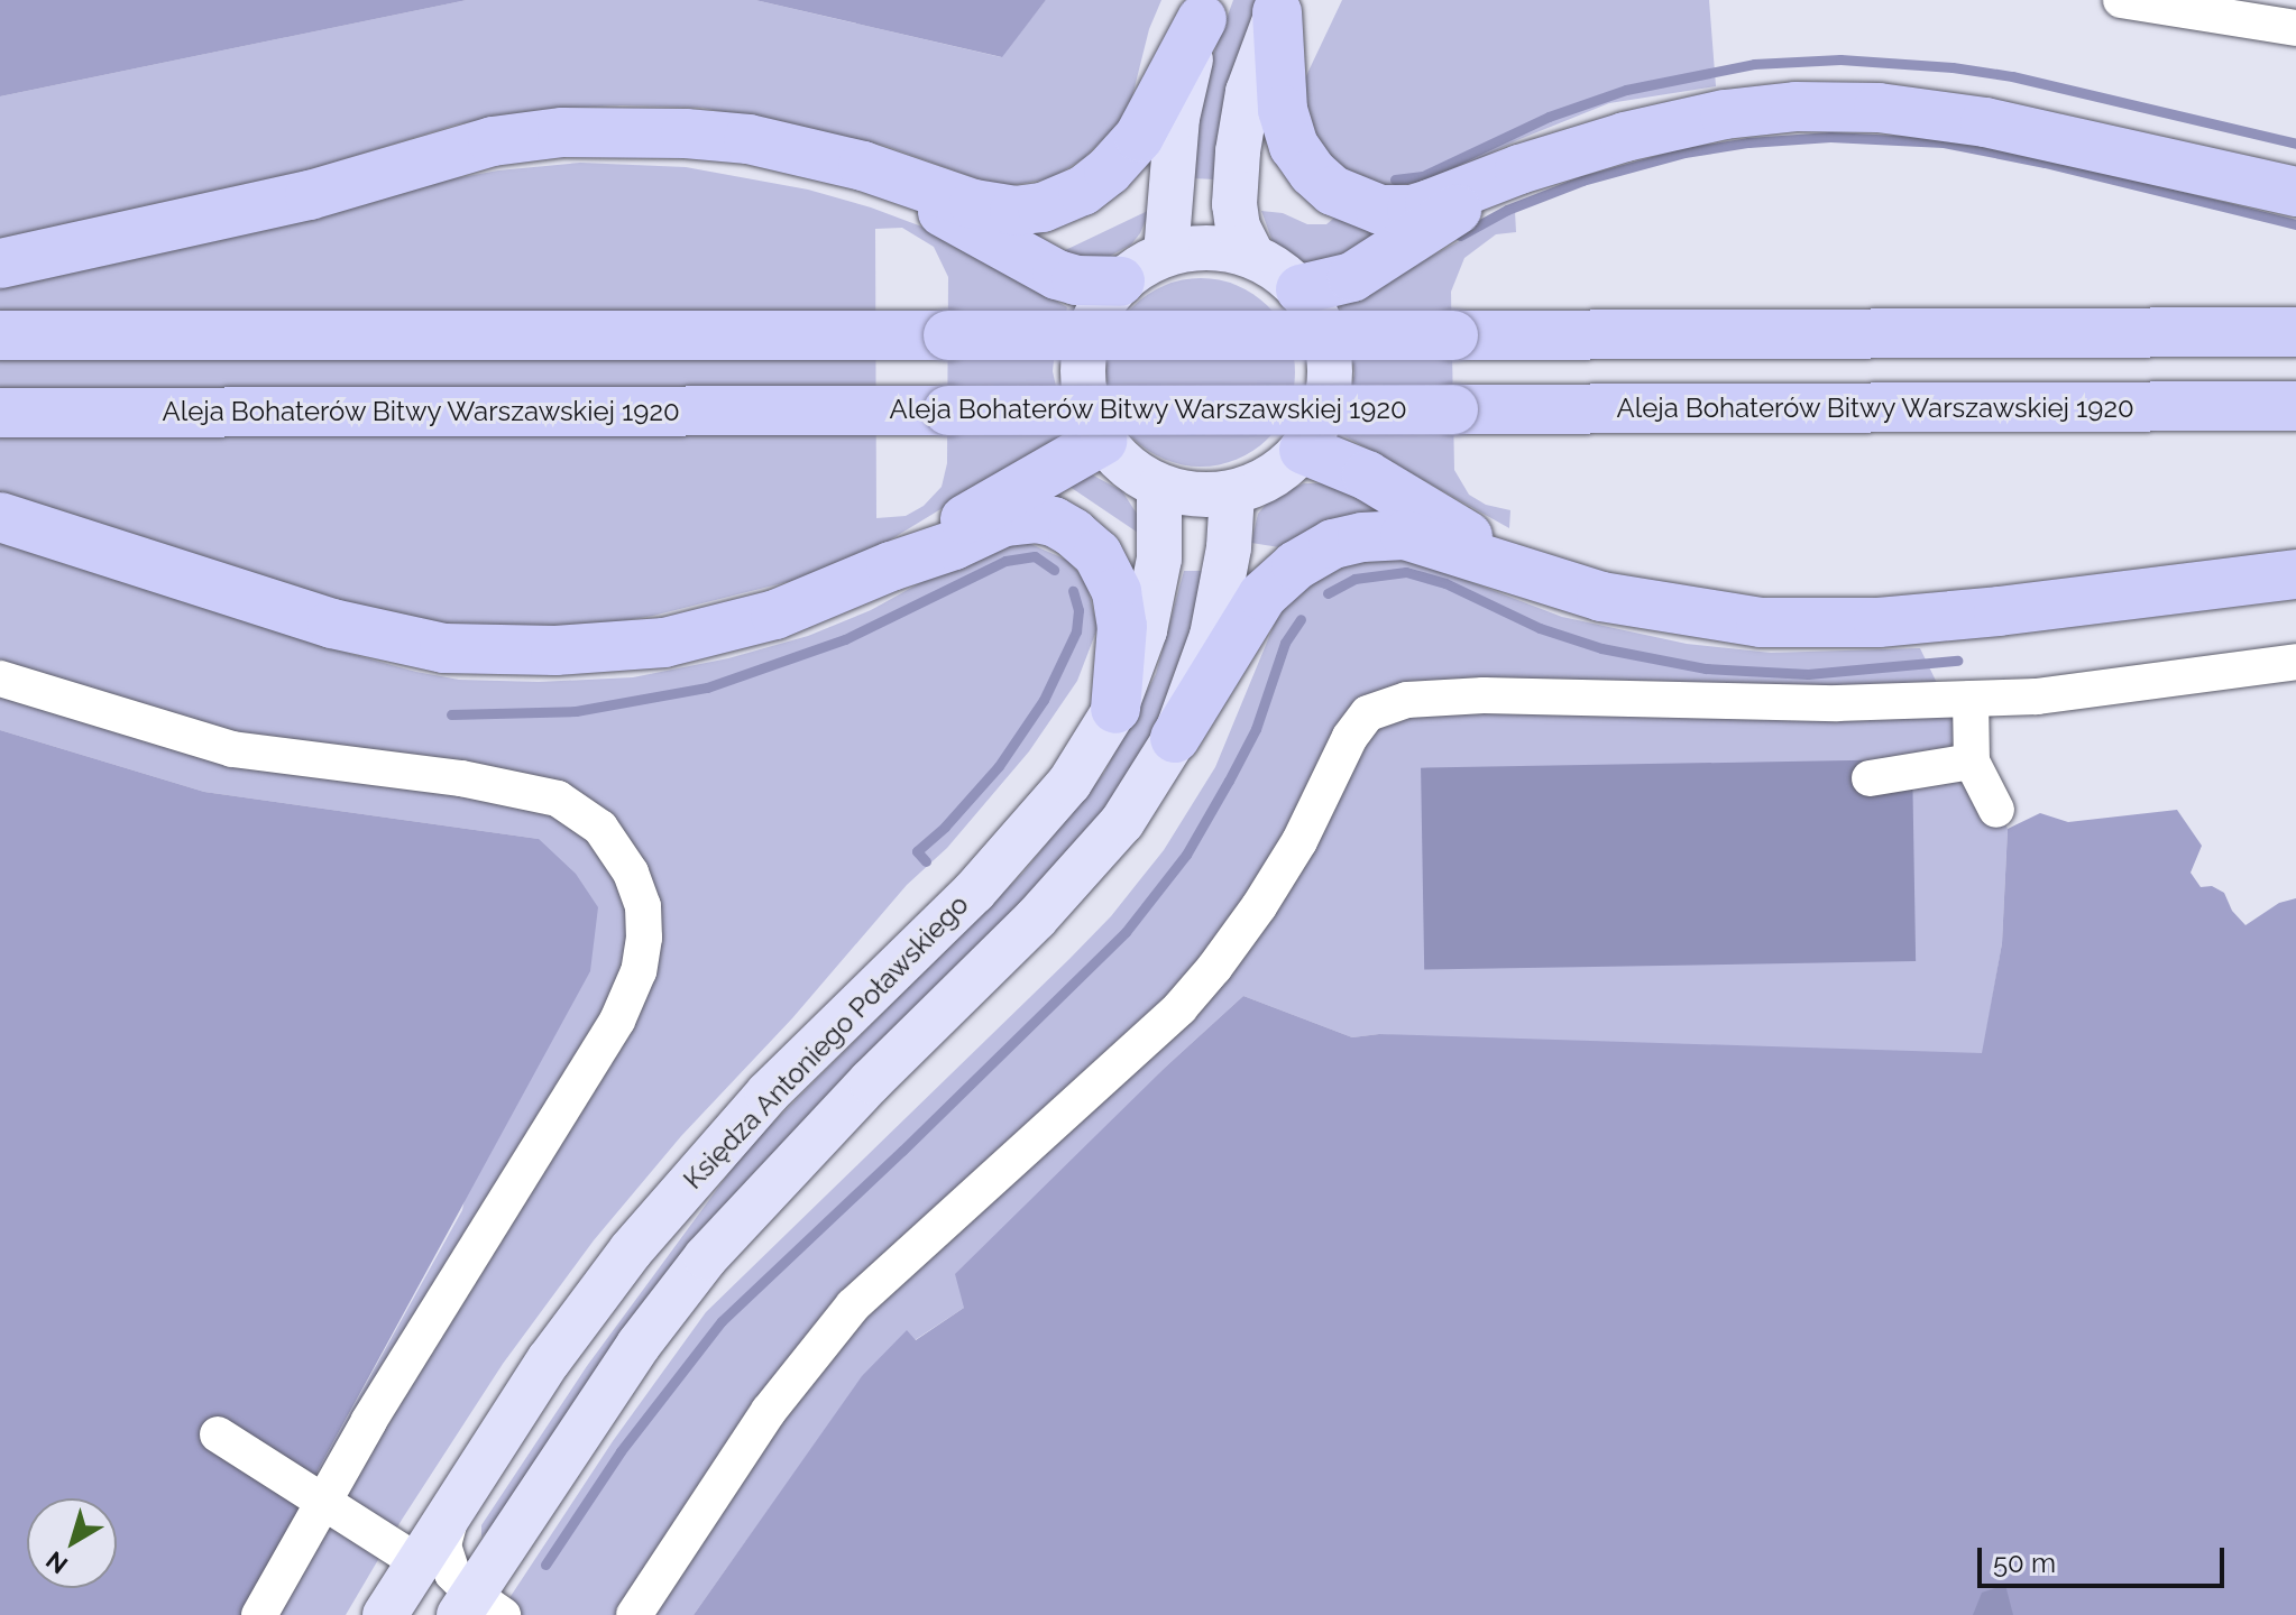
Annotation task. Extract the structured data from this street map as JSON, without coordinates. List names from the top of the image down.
{
  "streets": {
    "highway": ["Aleja Bohaterów Bitwy Warszawskiej 1920"],
    "main road": ["Księdza Antoniego Poławskiego"]
  },
  "scale_bar": "50 m",
  "north": "bottom left"
}
